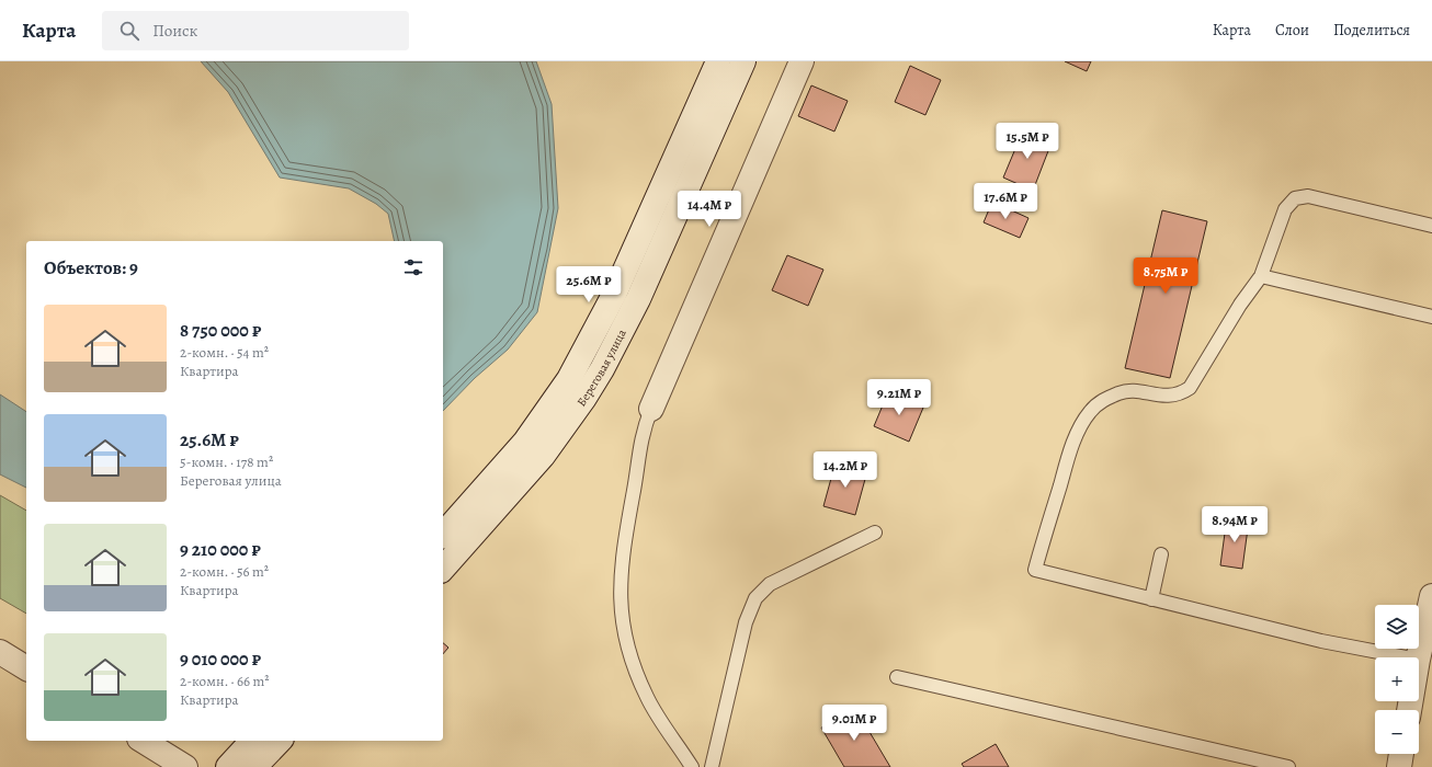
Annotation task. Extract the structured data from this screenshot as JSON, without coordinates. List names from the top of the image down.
{
  "streets": {
    "main road": ["Береговая улица"]
  },
  "page": {
    "header": "Карта",
    "search": "Поиск",
    "nav": ["Карта", "Слои", "Поделиться"],
    "price": [
      "15.5M ₽",
      "17.6M ₽",
      "14.4M ₽",
      "8.75M ₽",
      "25.6M ₽",
      "9.21M ₽",
      "14.2M ₽",
      "8.94M ₽",
      "9.01M ₽"
    ],
    "heading": "Объектов: 9",
    "list": [
      {
        "name": "8 750 000 ₽",
        "note": "2-комн. · 54 m² · Квартира"
      },
      {
        "name": "25.6M ₽",
        "note": "5-комн. · 178 m² · Береговая улица"
      },
      {
        "name": "9 210 000 ₽",
        "note": "2-комн. · 56 m² · Квартира"
      },
      {
        "name": "9 010 000 ₽",
        "note": "2-комн. · 66 m² · Квартира"
      }
    ],
    "map_buttons": ["+", "−"]
  }
}
